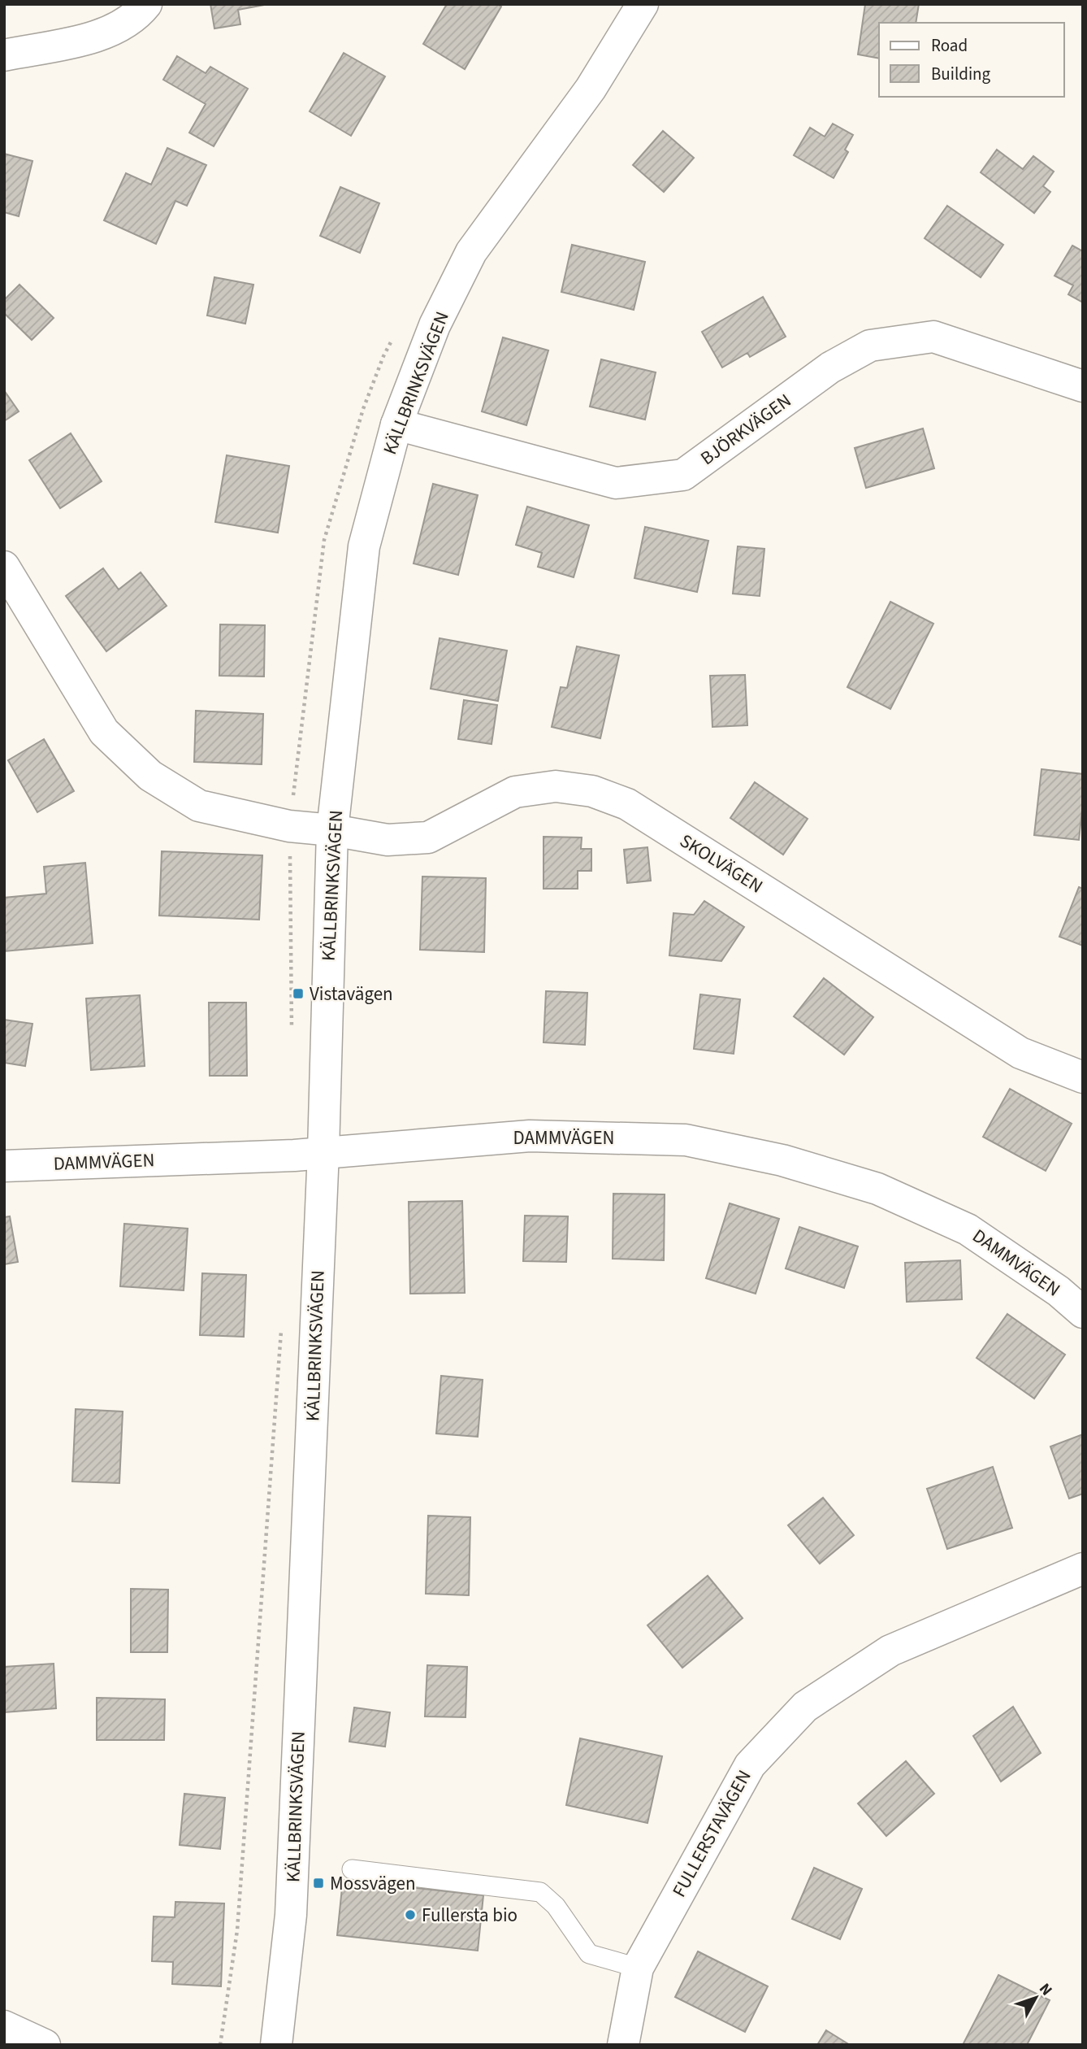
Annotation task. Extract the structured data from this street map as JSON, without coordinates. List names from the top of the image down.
{
  "streets": {
    "street": [
      "KÄLLBRINKSVÄGEN",
      "BJÖRKVÄGEN",
      "SKOLVÄGEN",
      "DAMMVÄGEN",
      "FULLERSTAVÄGEN"
    ]
  },
  "crossings": [
    ["KÄLLBRINKSVÄGEN", "BJÖRKVÄGEN"],
    ["KÄLLBRINKSVÄGEN", "SKOLVÄGEN"],
    ["KÄLLBRINKSVÄGEN", "DAMMVÄGEN"]
  ],
  "places": {
    "transit": ["Vistavägen", "Mossvägen"],
    "other": ["Fullersta bio"]
  },
  "legend": ["Road", "Building"],
  "north": "top right"
}
